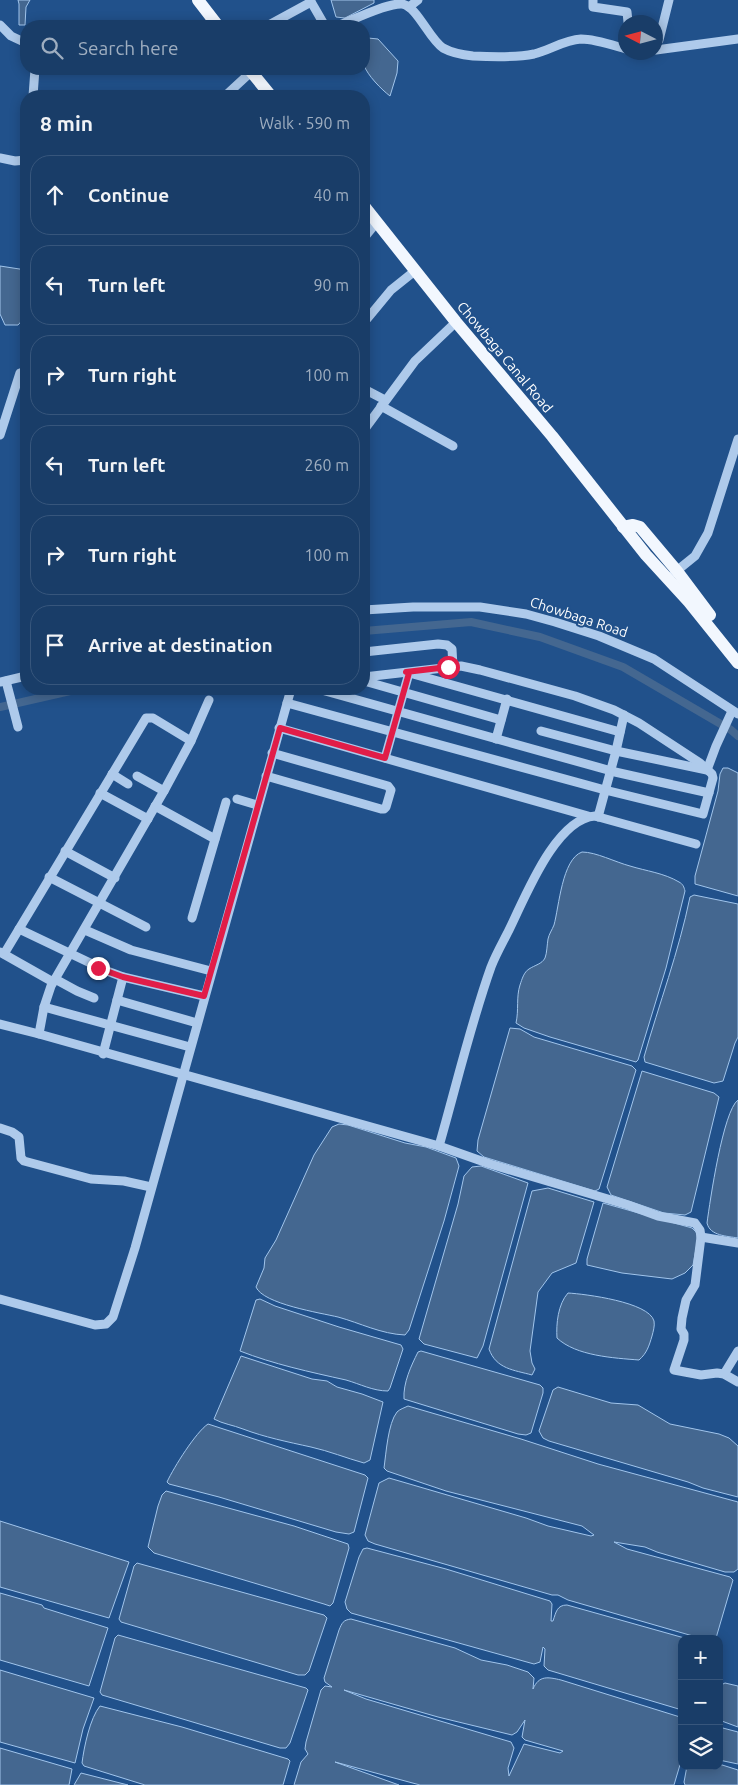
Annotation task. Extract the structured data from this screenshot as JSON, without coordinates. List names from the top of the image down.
{
  "streets": {
    "main road": ["Chowbaga Canal Road"],
    "street": ["Chowbaga Road"]
  },
  "north": "left",
  "page": {
    "search": "Search here",
    "heading": ["8 min", "Walk · 590 m"],
    "list": [
      ["Continue", "40 m"],
      ["Turn left", "90 m"],
      ["Turn right", "100 m"],
      ["Turn left", "260 m"],
      ["Turn right", "100 m"],
      "Arrive at destination"
    ],
    "map_buttons": ["+", "−"]
  }
}
